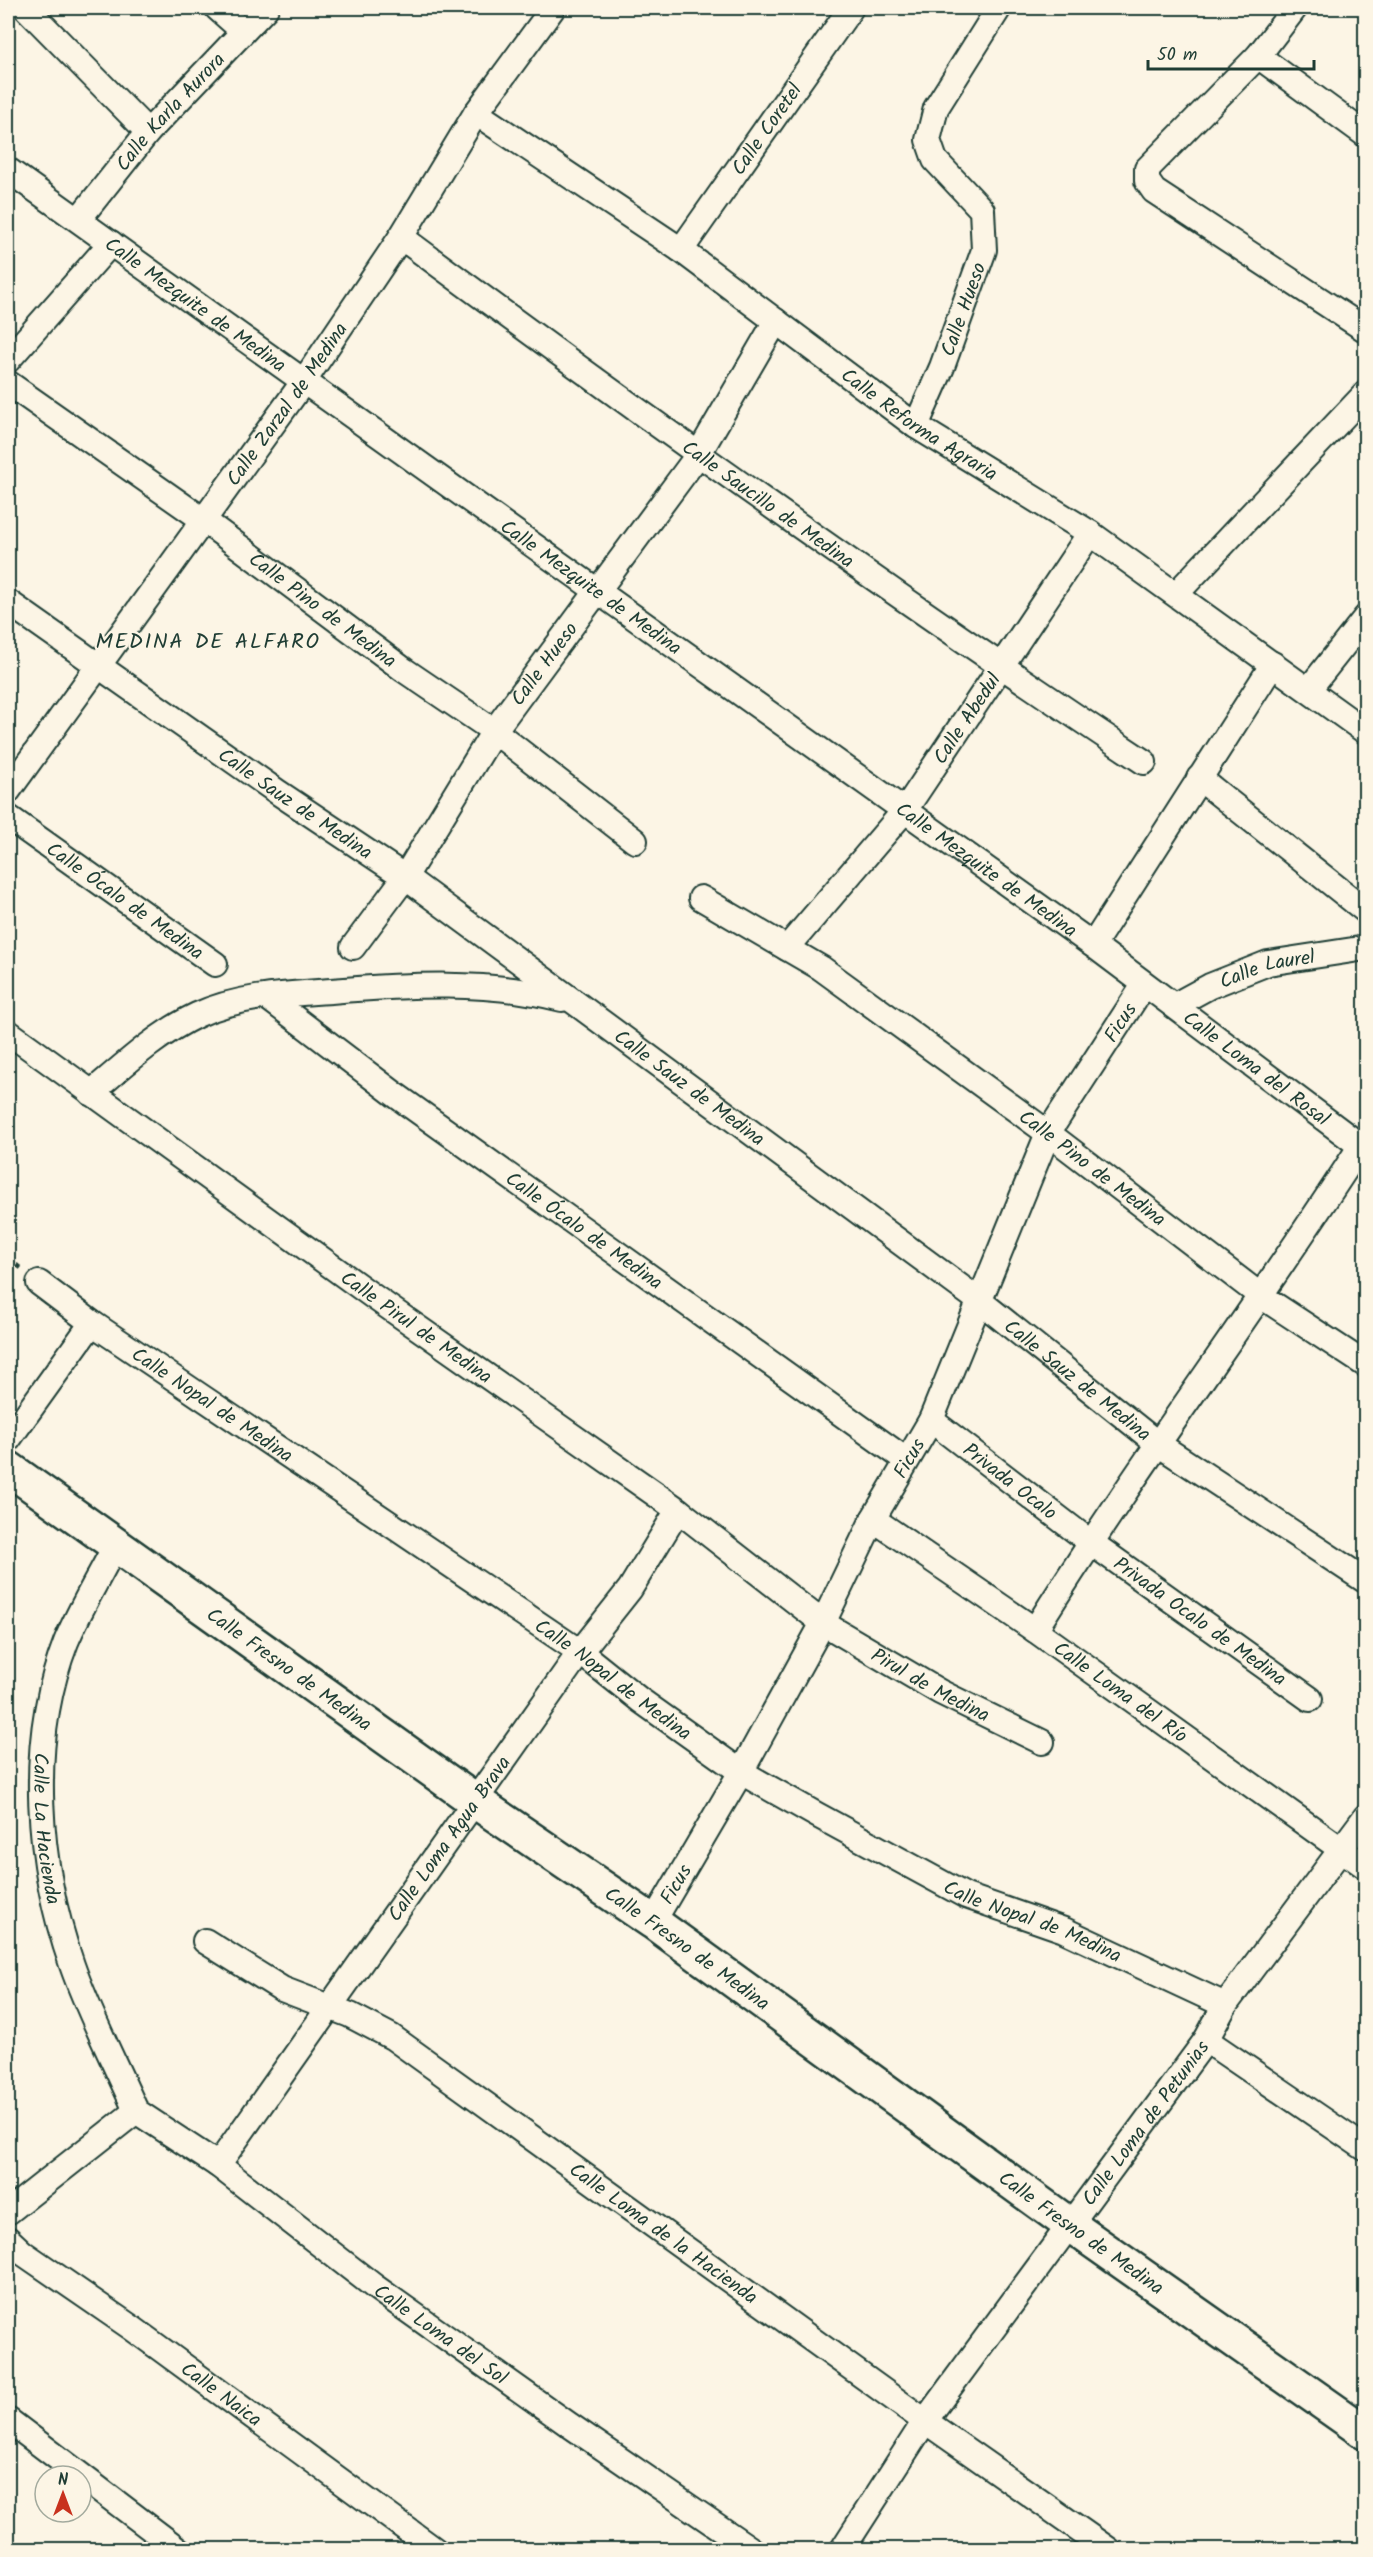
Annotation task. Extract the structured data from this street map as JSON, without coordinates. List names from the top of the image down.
{
  "streets": {
    "street": [
      "Calle Karla Aurora",
      "Calle Coretel",
      "Calle Mezquite de Medina",
      "Calle Hueso",
      "Calle Zarzal de Medina",
      "Calle Reforma Agraria",
      "Calle Saucillo de Medina",
      "Calle Pino de Medina",
      "Calle Abedul",
      "Calle Sauz de Medina",
      "Calle Ócalo de Medina",
      "Calle Laurel",
      "Ficus",
      "Calle Loma del Rosal",
      "Calle Pirul de Medina",
      "Calle Nopal de Medina",
      "Privada Ocalo",
      "Privada Ocalo de Medina",
      "Calle Fresno de Medina",
      "Pirul de Medina",
      "Calle Loma del Río",
      "Calle La Hacienda",
      "Calle Loma Agua Brava",
      "Calle Loma de Petunias",
      "Calle Loma de la Hacienda",
      "Calle Loma del Sol",
      "Calle Naica"
    ]
  },
  "crossings": [
    ["Calle Karla Aurora", "Calle Mezquite de Medina"],
    ["Calle Coretel", "Calle Reforma Agraria"],
    ["Calle Mezquite de Medina", "Calle Hueso"],
    ["Calle Mezquite de Medina", "Calle Zarzal de Medina"],
    ["Calle Mezquite de Medina", "Calle Abedul"],
    ["Calle Mezquite de Medina", "Calle Laurel"],
    ["Calle Mezquite de Medina", "Ficus"],
    ["Calle Mezquite de Medina", "Calle Loma del Rosal"],
    ["Calle Hueso", "Calle Reforma Agraria"],
    ["Calle Hueso", "Calle Saucillo de Medina"],
    ["Calle Hueso", "Calle Pino de Medina"],
    ["Calle Hueso", "Calle Sauz de Medina"],
    ["Calle Zarzal de Medina", "Calle Reforma Agraria"],
    ["Calle Zarzal de Medina", "Calle Saucillo de Medina"],
    ["Calle Zarzal de Medina", "Calle Pino de Medina"],
    ["Calle Zarzal de Medina", "Calle Sauz de Medina"],
    ["Calle Reforma Agraria", "Calle Abedul"],
    ["Calle Saucillo de Medina", "Calle Abedul"],
    ["Calle Pino de Medina", "Calle Abedul"],
    ["Calle Pino de Medina", "Ficus"],
    ["Calle Sauz de Medina", "Ficus"],
    ["Calle Ócalo de Medina", "Ficus"],
    ["Calle Laurel", "Calle Loma del Rosal"],
    ["Ficus", "Calle Pirul de Medina"],
    ["Ficus", "Calle Nopal de Medina"],
    ["Ficus", "Privada Ocalo"],
    ["Ficus", "Calle Fresno de Medina"],
    ["Ficus", "Pirul de Medina"],
    ["Ficus", "Calle Loma del Río"],
    ["Calle Pirul de Medina", "Pirul de Medina"],
    ["Calle Pirul de Medina", "Calle Loma Agua Brava"],
    ["Calle Nopal de Medina", "Calle Loma Agua Brava"],
    ["Calle Nopal de Medina", "Calle Loma de Petunias"],
    ["Privada Ocalo", "Privada Ocalo de Medina"],
    ["Calle Fresno de Medina", "Calle La Hacienda"],
    ["Calle Fresno de Medina", "Calle Loma Agua Brava"],
    ["Calle Fresno de Medina", "Calle Loma de Petunias"],
    ["Calle Loma del Río", "Calle Loma de Petunias"],
    ["Calle La Hacienda", "Calle Loma del Sol"],
    ["Calle Loma Agua Brava", "Calle Loma de la Hacienda"],
    ["Calle Loma Agua Brava", "Calle Loma del Sol"],
    ["Calle Loma de Petunias", "Calle Loma de la Hacienda"]
  ],
  "districts": ["MEDINA DE ALFARO"],
  "scale_bar": "50 m",
  "north": "top"
}
